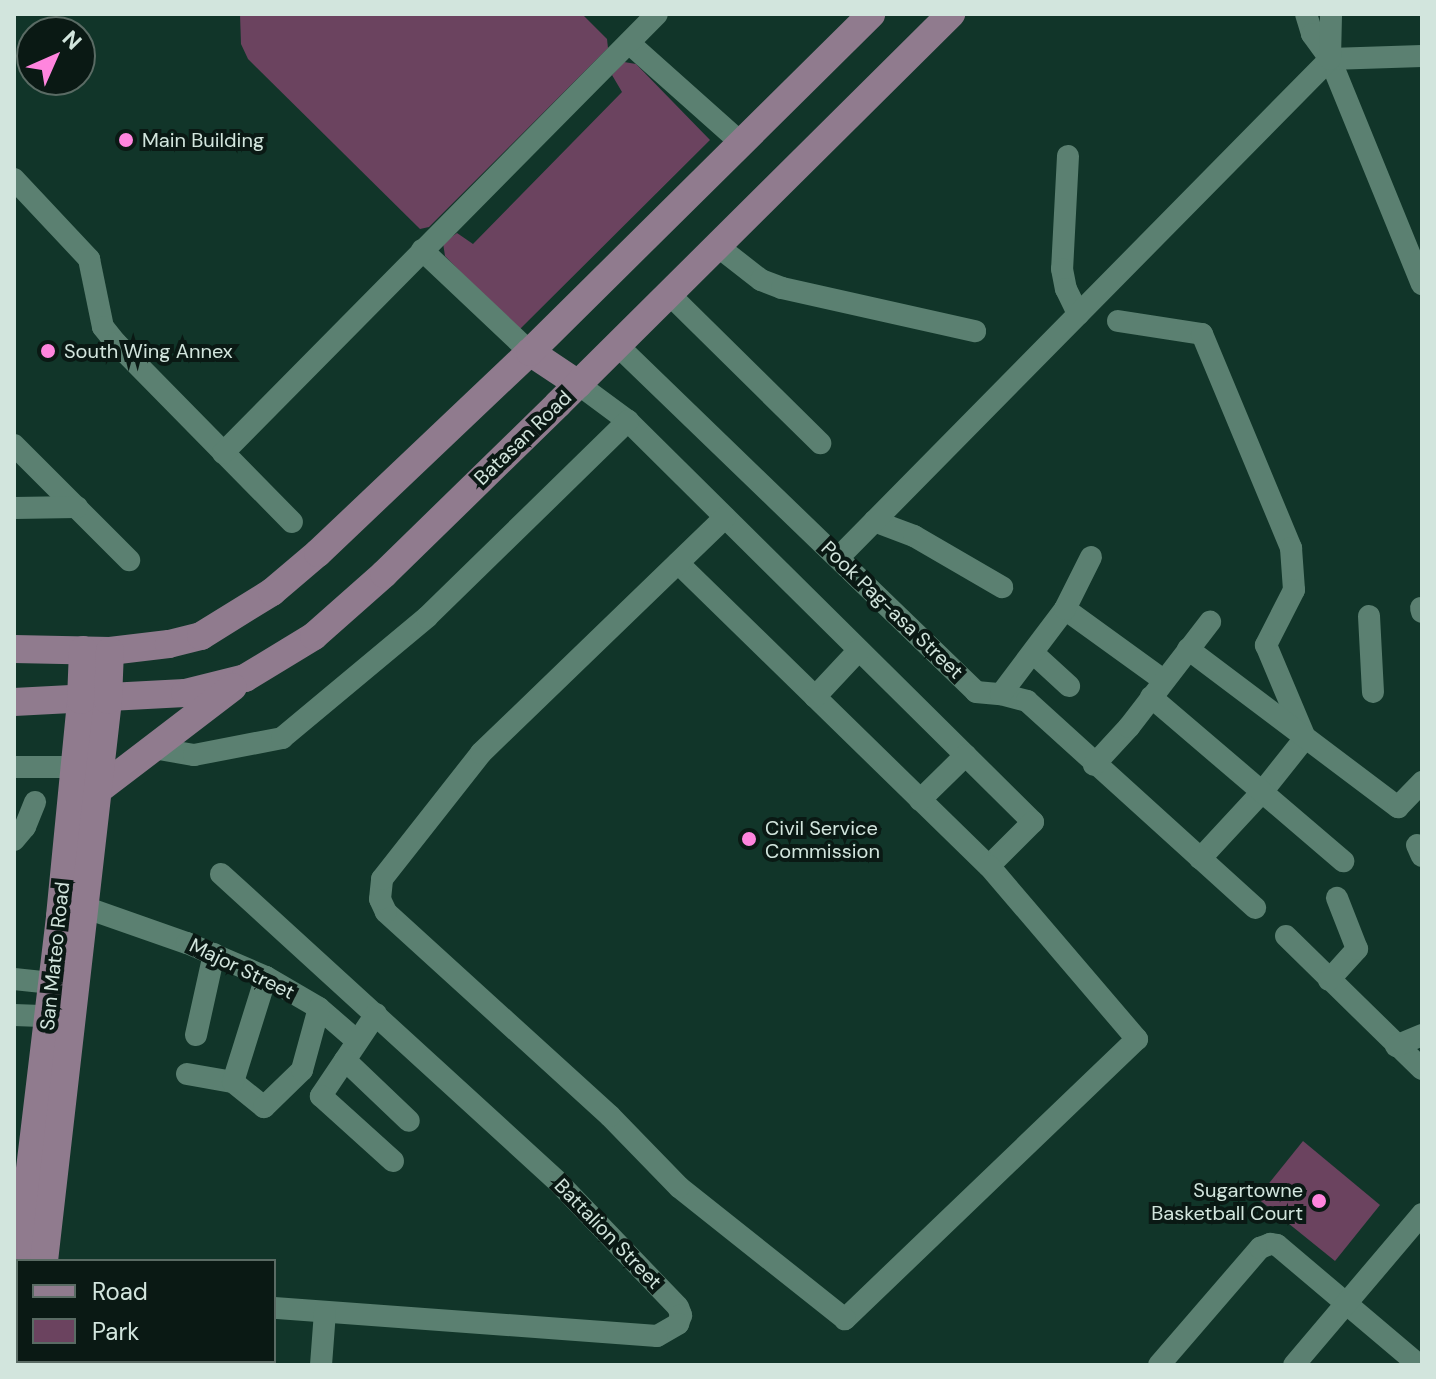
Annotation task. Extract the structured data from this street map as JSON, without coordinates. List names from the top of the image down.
{
  "streets": {
    "main road": ["Batasan Road", "San Mateo Road"],
    "street": ["Pook Pag-asa Street", "Major Street", "Battalion Street"]
  },
  "crossings": [
    ["Batasan Road", "Pook Pag-asa Street"],
    ["Batasan Road", "San Mateo Road"],
    ["San Mateo Road", "Major Street"]
  ],
  "places": [
    "Main Building",
    "South Wing Annex",
    "Civil Service Commission",
    "Sugartowne Basketball Court"
  ],
  "legend": ["Road", "Park"],
  "north": "top right"
}
